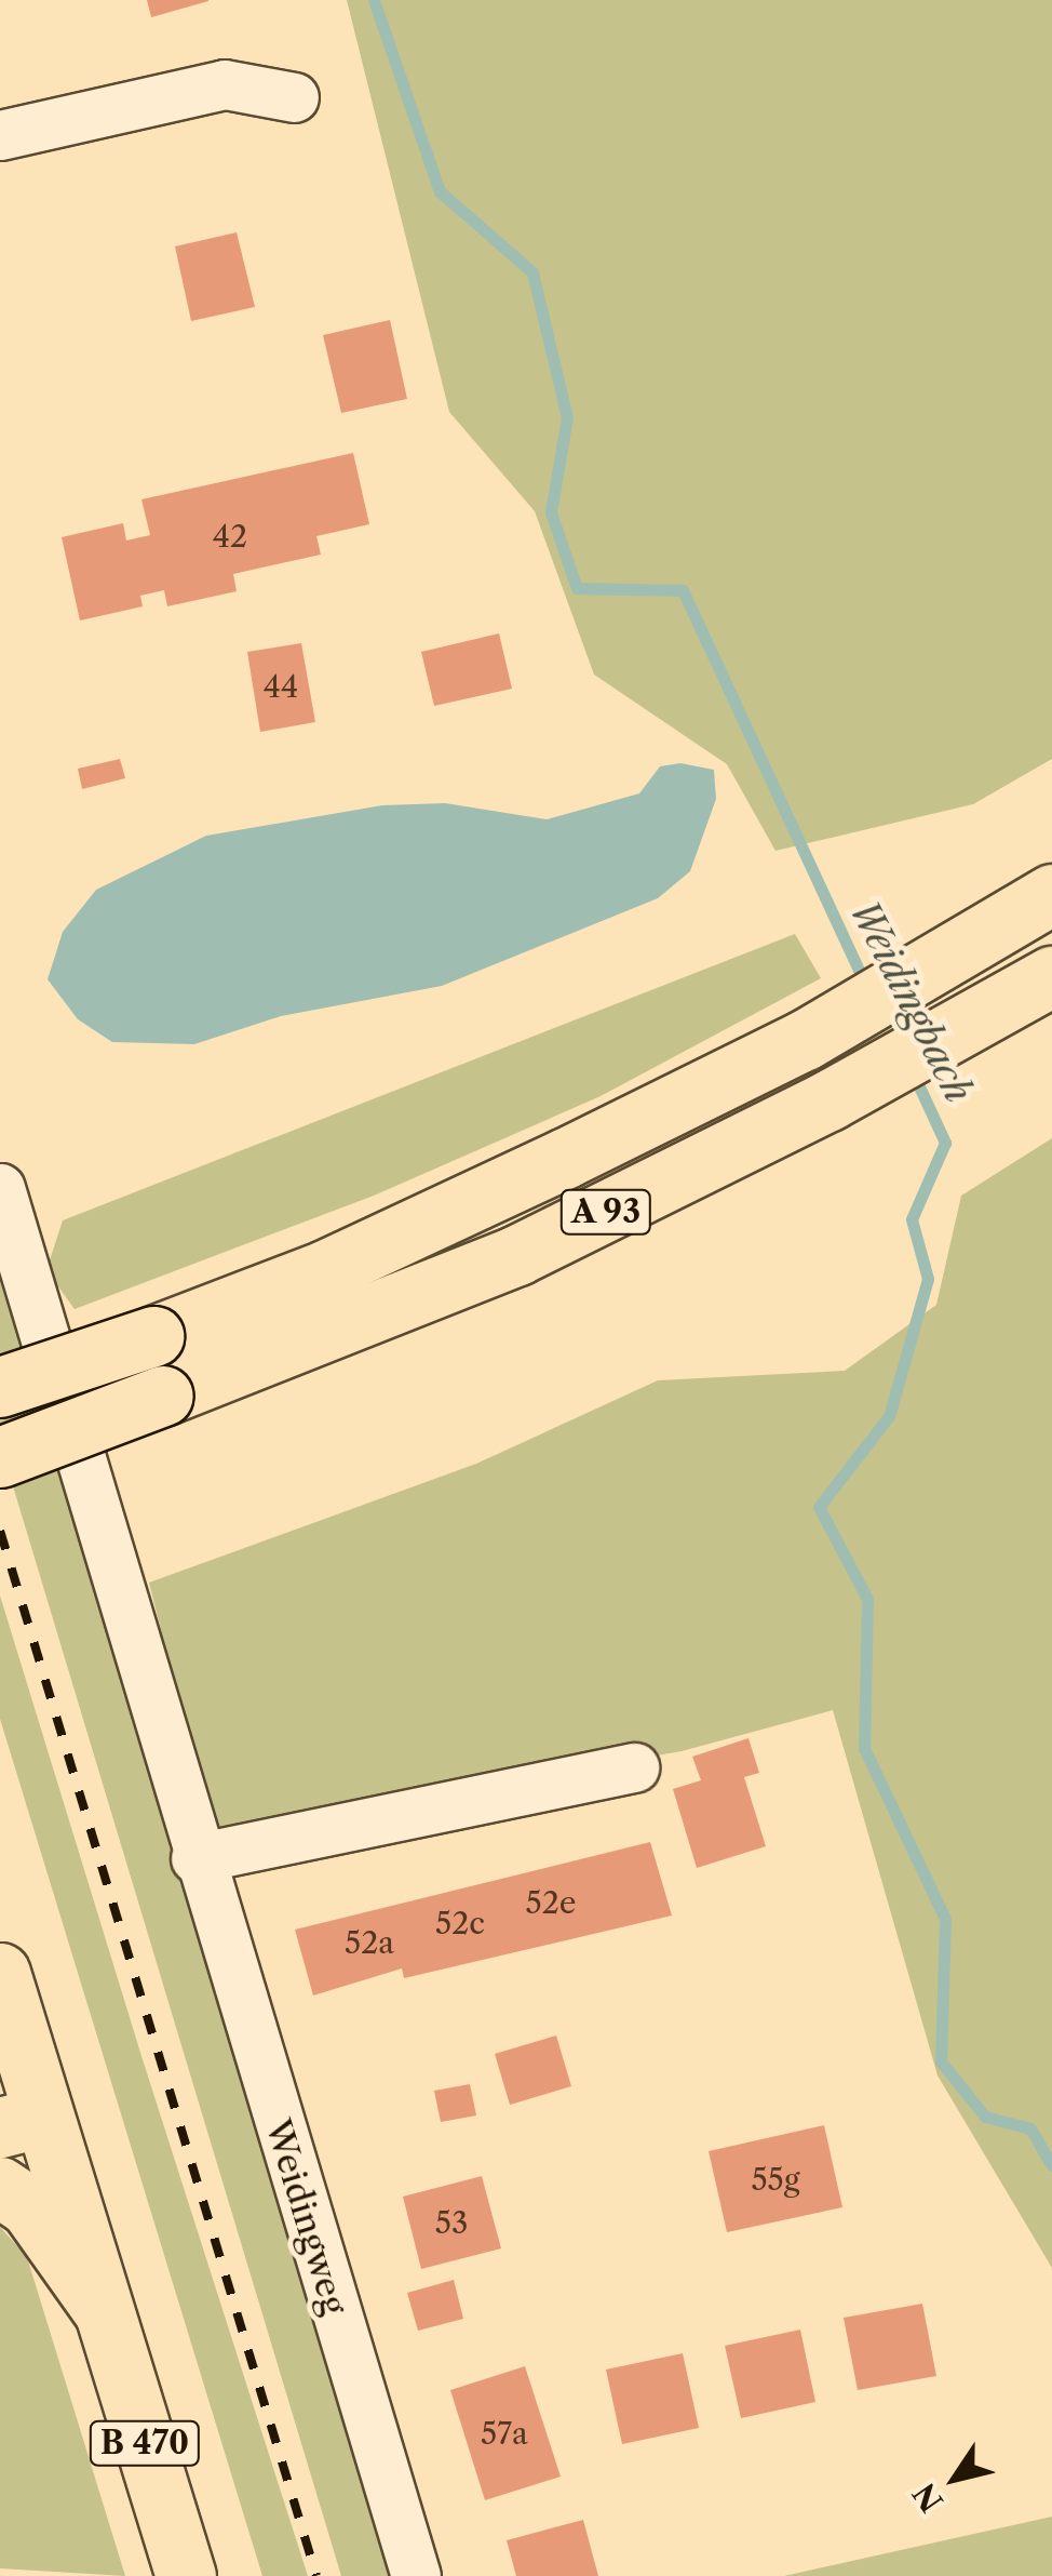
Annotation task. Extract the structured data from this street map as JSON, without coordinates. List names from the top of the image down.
{
  "streets": {
    "main road": ["A 93", "B 470"],
    "street": ["Weidingweg"]
  },
  "water": ["Weidingbach"],
  "house_numbers": [
    "42",
    "44",
    "52e",
    "52c",
    "52a",
    "55g",
    "53",
    "57a"
  ],
  "north": "bottom left"
}
